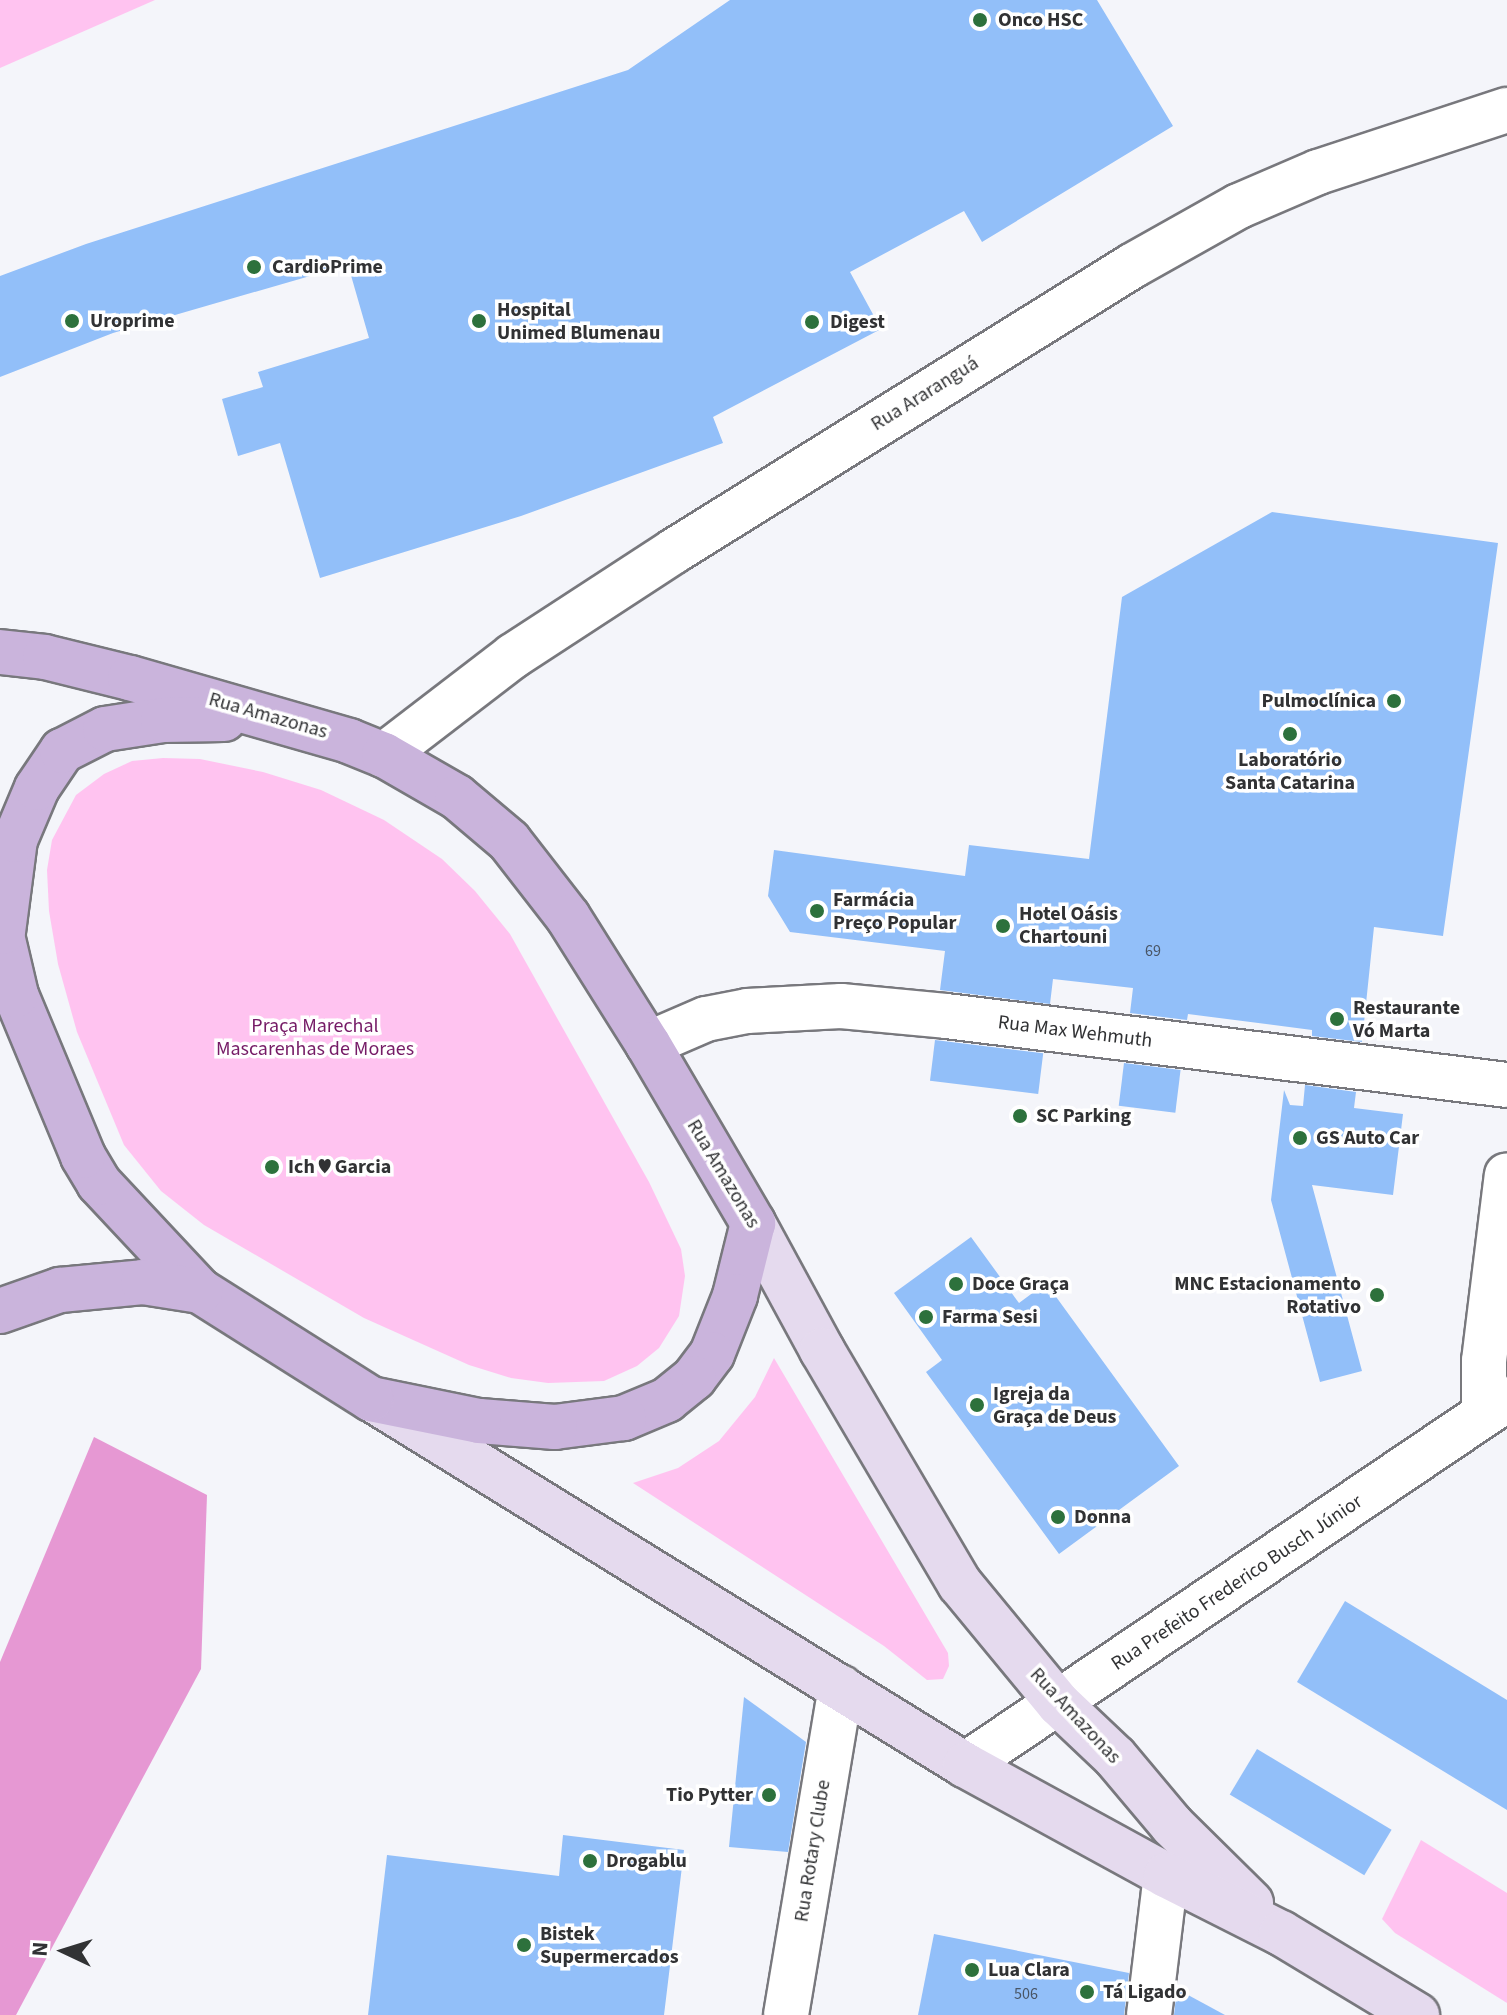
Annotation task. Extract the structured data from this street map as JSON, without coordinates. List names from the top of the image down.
{
  "streets": {
    "main road": ["Rua Amazonas"],
    "street": [
      "Rua Araranguá",
      "Rua Max Wehmuth",
      "Rua Prefeito Frederico Busch Júnior",
      "Rua Rotary Clube"
    ]
  },
  "crossings": [
    ["Rua Araranguá", "Rua Amazonas"],
    ["Rua Amazonas", "Rua Max Wehmuth"],
    ["Rua Amazonas", "Rua Prefeito Frederico Busch Júnior"],
    ["Rua Amazonas", "Rua Rotary Clube"]
  ],
  "parks": ["Praça Marechal Mascarenhas de Moraes"],
  "places": [
    "Onco HSC",
    "CardioPrime",
    "Uroprime",
    "Hospital Unimed Blumenau",
    "Digest",
    "Pulmoclínica",
    "Laboratório Santa Catarina",
    "Farmácia Preço Popular",
    "Hotel Oásis Chartouni",
    "Restaurante Vó Marta",
    "SC Parking",
    "GS Auto Car",
    "Ich ♥ Garcia",
    "Doce Graça",
    "MNC Estacionamento Rotativo",
    "Farma Sesi",
    "Igreja da Graça de Deus",
    "Donna",
    "Tio Pytter",
    "Drogablu",
    "Bistek Supermercados",
    "Lua Clara",
    "Tá Ligado"
  ],
  "house_numbers": ["69", "506"],
  "north": "left"
}
